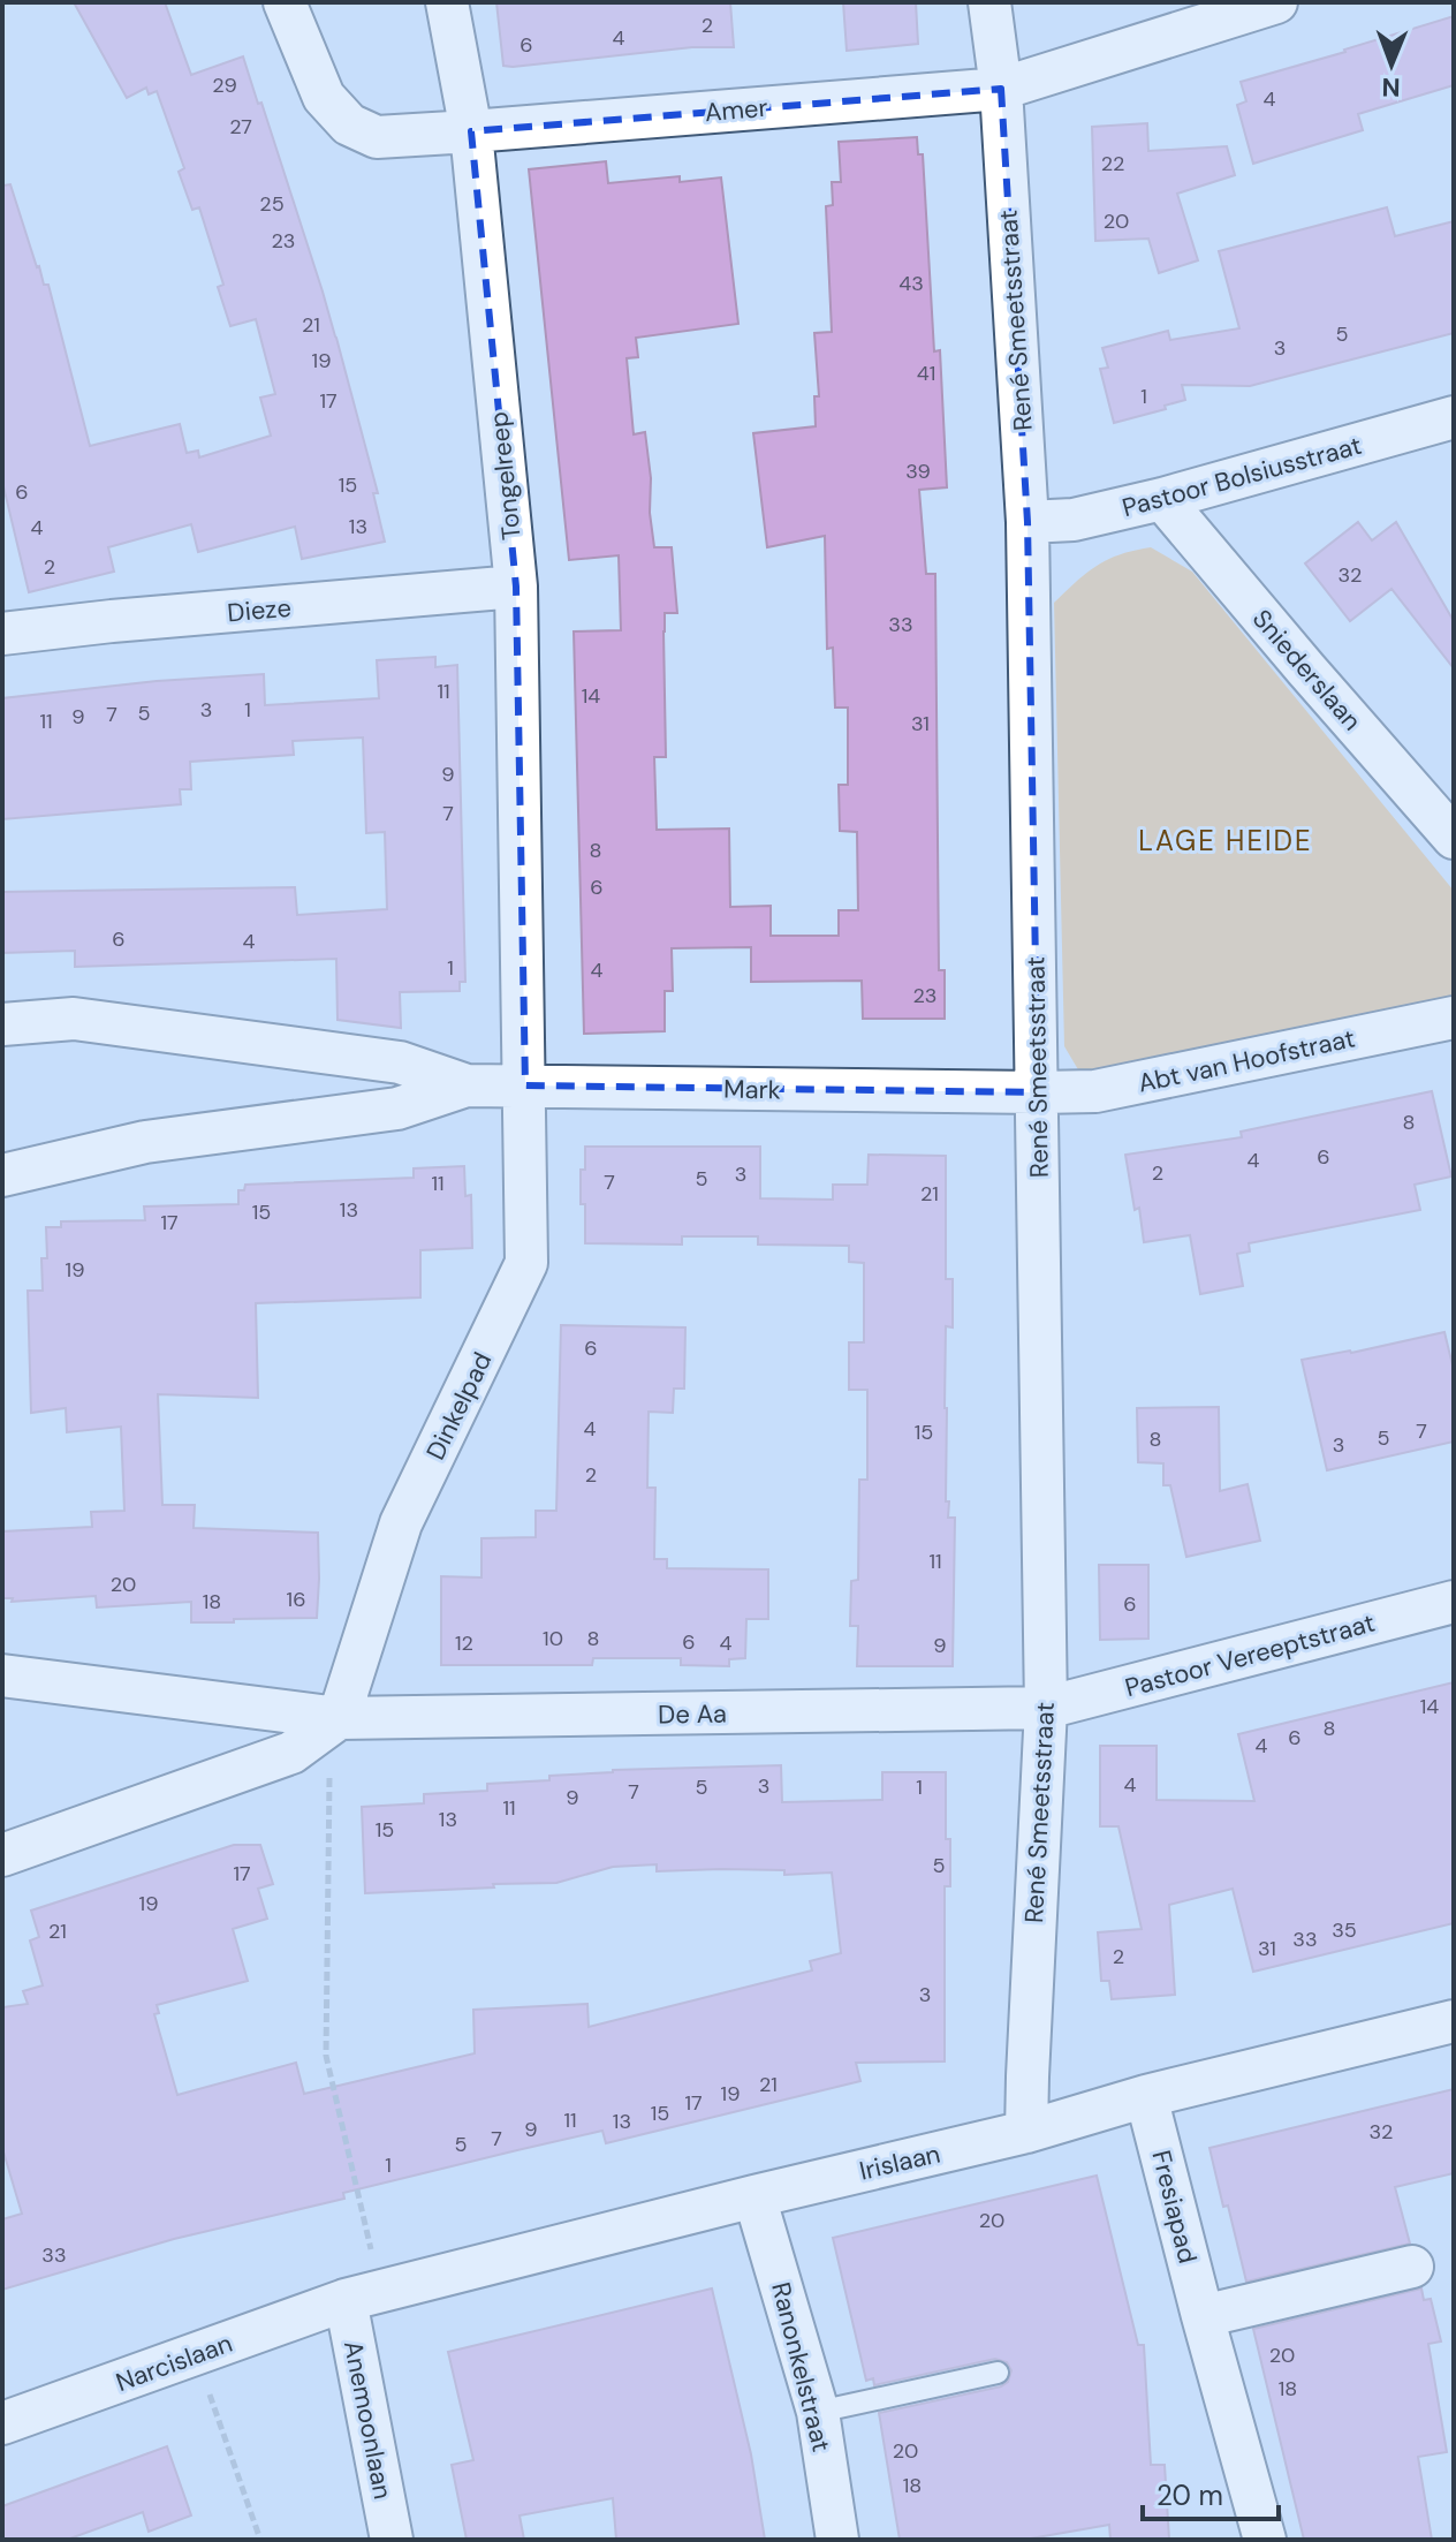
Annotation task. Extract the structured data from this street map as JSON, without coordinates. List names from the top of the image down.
{
  "streets": {
    "street": [
      "Amer",
      "René Smeetsstraat",
      "Tongelreep",
      "Pastoor Bolsiusstraat",
      "Dieze",
      "Sniederslaan",
      "Abt van Hoofstraat",
      "Mark",
      "Dinkelpad",
      "Pastoor Vereeptstraat",
      "De Aa",
      "Irislaan",
      "Fresiapad",
      "Narcislaan",
      "Ranonkelstraat",
      "Anemoonlaan"
    ]
  },
  "crossings": [
    ["Amer", "René Smeetsstraat"],
    ["Amer", "Tongelreep"],
    ["René Smeetsstraat", "Pastoor Bolsiusstraat"],
    ["René Smeetsstraat", "Abt van Hoofstraat"],
    ["René Smeetsstraat", "Mark"],
    ["René Smeetsstraat", "Pastoor Vereeptstraat"],
    ["René Smeetsstraat", "De Aa"],
    ["René Smeetsstraat", "Irislaan"],
    ["Tongelreep", "Dieze"],
    ["Tongelreep", "Mark"],
    ["Tongelreep", "Dinkelpad"],
    ["Pastoor Bolsiusstraat", "Sniederslaan"],
    ["Abt van Hoofstraat", "Mark"],
    ["Mark", "Dinkelpad"],
    ["Dinkelpad", "De Aa"],
    ["Pastoor Vereeptstraat", "De Aa"],
    ["Irislaan", "Fresiapad"],
    ["Irislaan", "Narcislaan"],
    ["Irislaan", "Ranonkelstraat"],
    ["Irislaan", "Anemoonlaan"],
    ["Narcislaan", "Anemoonlaan"]
  ],
  "districts": ["LAGE HEIDE"],
  "house_numbers": [
    "2",
    "4",
    "6",
    "29",
    "4",
    "27",
    "22",
    "25",
    "20",
    "23",
    "43",
    "21",
    "5",
    "3",
    "19",
    "41",
    "1",
    "17",
    "39",
    "15",
    "6",
    "13",
    "4",
    "2",
    "32",
    "33",
    "11",
    "14",
    "3",
    "1",
    "5",
    "7",
    "9",
    "11",
    "31",
    "9",
    "7",
    "8",
    "6",
    "6",
    "4",
    "1",
    "4",
    "23",
    "8",
    "6",
    "4",
    "2",
    "3",
    "5",
    "7",
    "11",
    "21",
    "13",
    "15",
    "17",
    "19",
    "6",
    "4",
    "7",
    "15",
    "5",
    "8",
    "3",
    "2",
    "11",
    "20",
    "16",
    "18",
    "6",
    "10",
    "8",
    "6",
    "12",
    "4",
    "9",
    "14",
    "8",
    "6",
    "4",
    "4",
    "3",
    "5",
    "1",
    "7",
    "9",
    "11",
    "13",
    "15",
    "5",
    "17",
    "19",
    "35",
    "21",
    "33",
    "31",
    "2",
    "3",
    "21",
    "19",
    "17",
    "15",
    "11",
    "13",
    "9",
    "32",
    "7",
    "5",
    "1",
    "20",
    "33",
    "20",
    "18",
    "20",
    "18"
  ],
  "scale_bar": "20 m",
  "north": "bottom"
}
